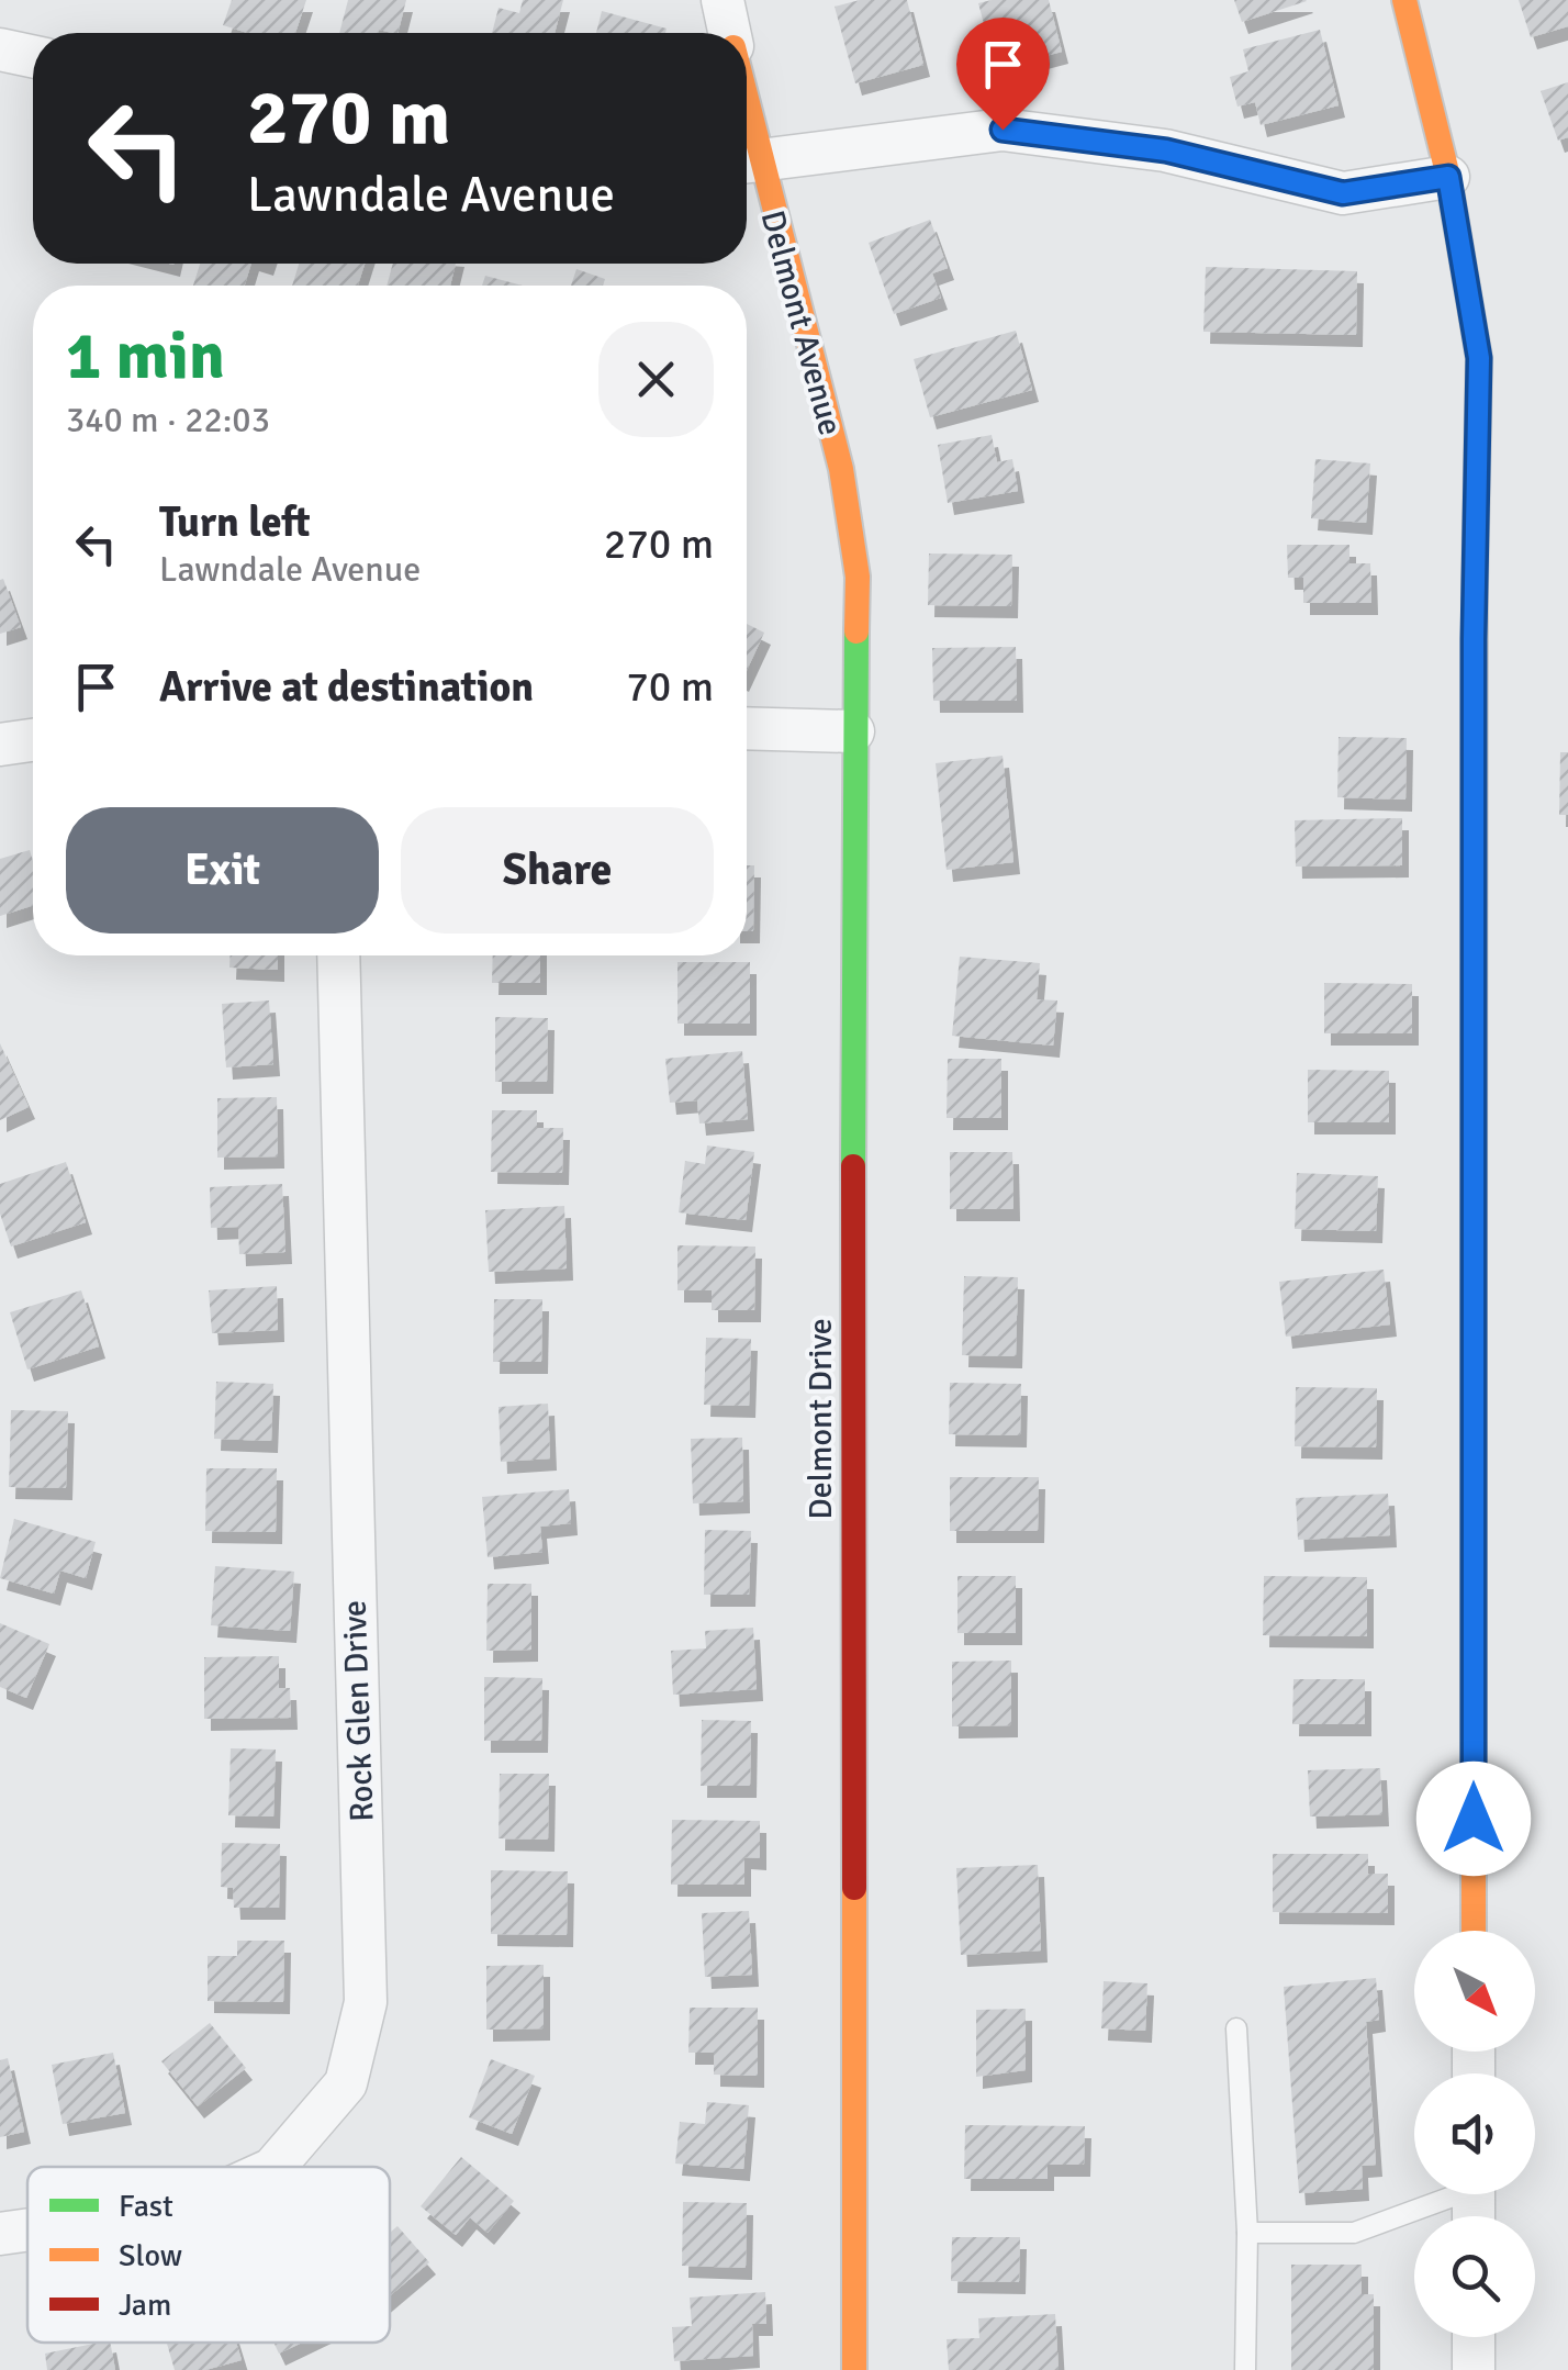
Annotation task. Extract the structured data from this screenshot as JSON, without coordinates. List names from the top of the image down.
{
  "streets": {
    "street": ["Delmont Avenue", "Delmont Drive", "Rock Glen Drive"]
  },
  "crossings": [
    ["Delmont Avenue", "Delmont Drive"]
  ],
  "legend": ["Fast", "Slow", "Jam"],
  "north": "bottom right",
  "page": {
    "turn": ["270 m", "Lawndale Avenue"],
    "heading": ["1 min", "340 m · 22:03"],
    "list": [
      {
        "name": "Turn left",
        "note": "Lawndale Avenue",
        "value": "270 m"
      },
      {
        "name": "Arrive at destination",
        "value": "70 m"
      }
    ],
    "buttons": ["Exit", "Share"]
  }
}
